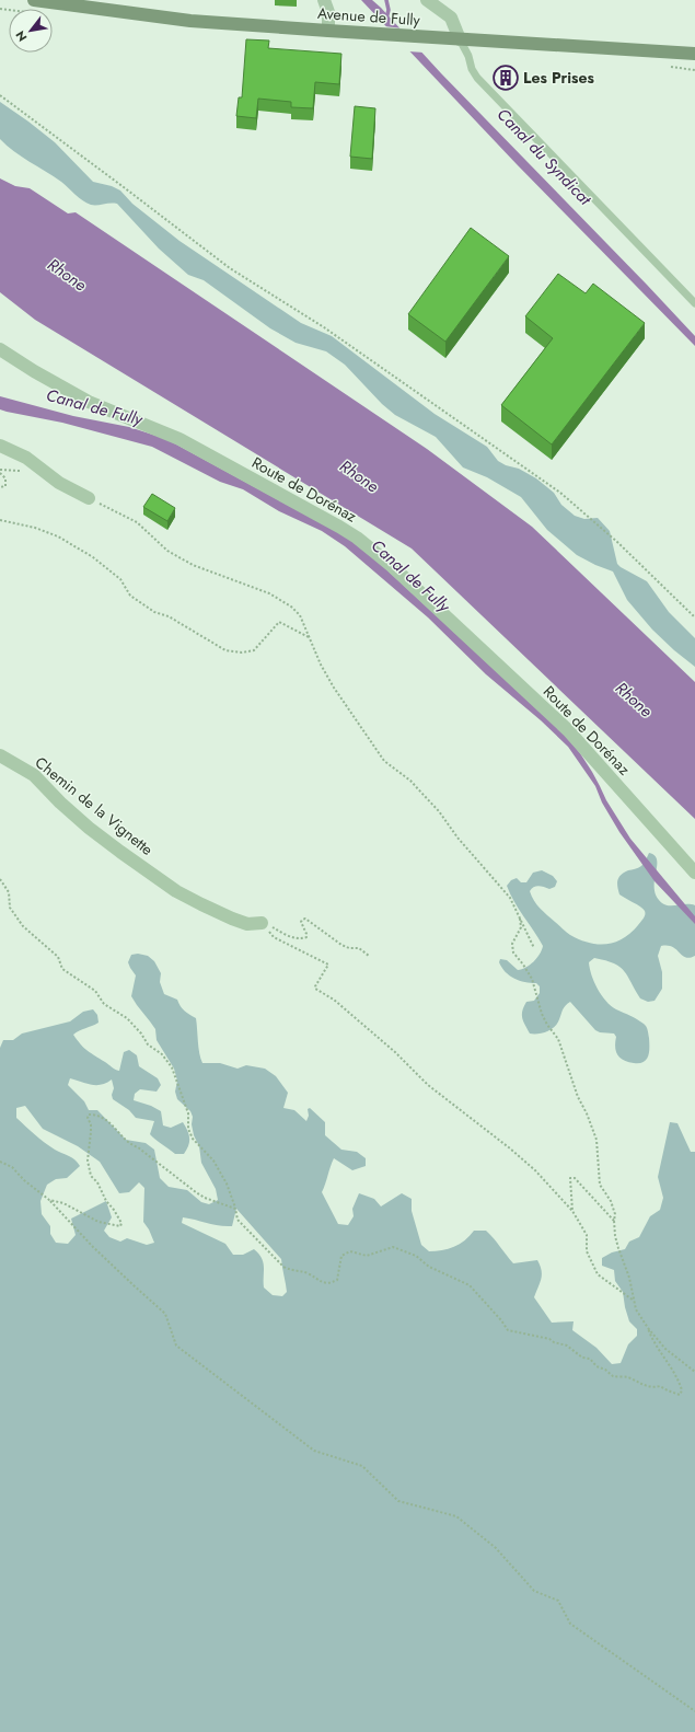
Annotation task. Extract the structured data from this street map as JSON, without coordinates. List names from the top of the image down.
{
  "streets": {
    "main road": ["Avenue de Fully"],
    "street": ["Route de Dorénaz", "Chemin de la Vignette"]
  },
  "water": ["Canal du Syndicat", "Rhone", "Canal de Fully"],
  "places": {
    "building": ["Les Prises"]
  },
  "north": "bottom left"
}
